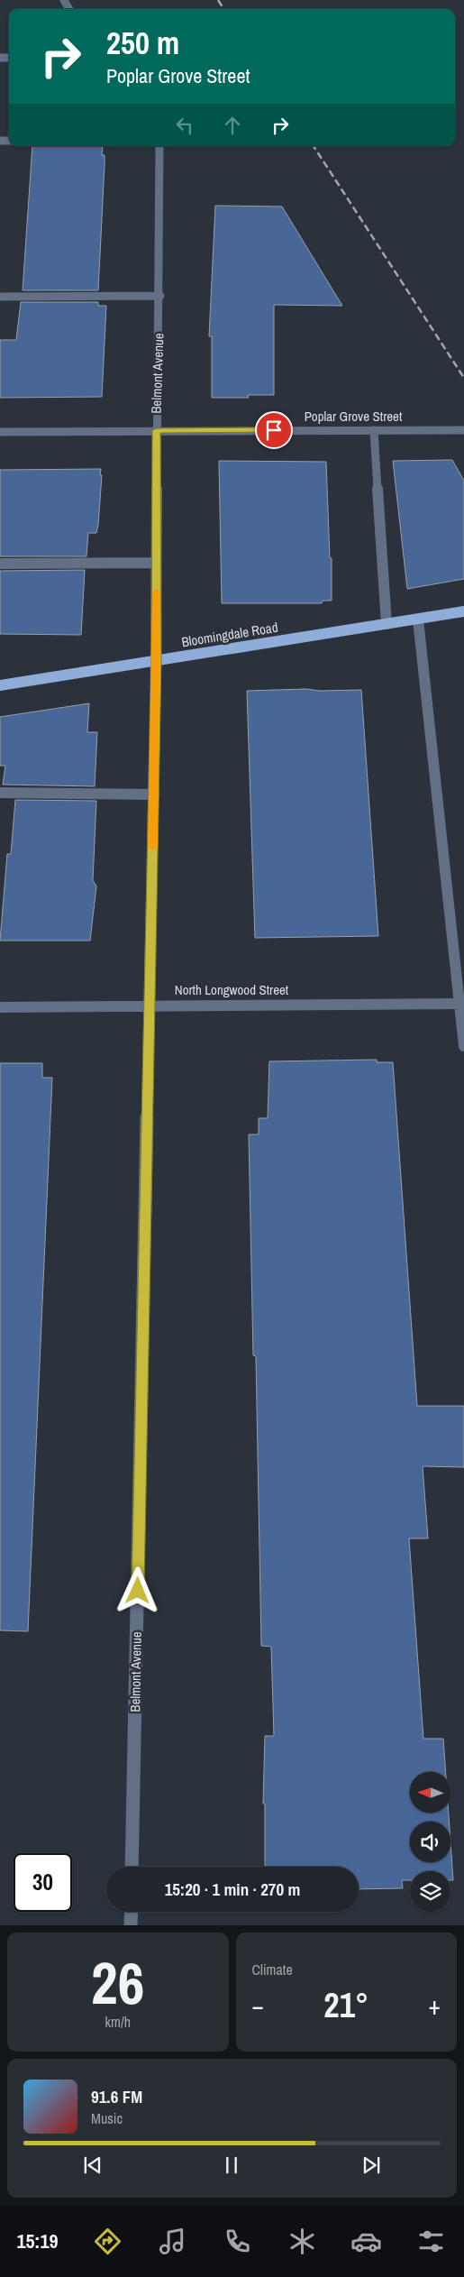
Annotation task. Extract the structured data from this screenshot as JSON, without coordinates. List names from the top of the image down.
{
  "streets": {
    "main road": ["Bloomingdale Road"],
    "street": ["Belmont Avenue", "Poplar Grove Street", "North Longwood Street"]
  },
  "crossings": [
    ["Belmont Avenue", "Poplar Grove Street"],
    ["Belmont Avenue", "Bloomingdale Road"],
    ["Belmont Avenue", "North Longwood Street"]
  ],
  "north": "left",
  "page": {
    "turn": ["250 m", "Poplar Grove Street"],
    "limit": "30",
    "trip": "15:20 · 1 min · 270 m",
    "tile": [
      ["26", "km/h"],
      "Climate"
    ],
    "heat": ["−", "21°", "+"],
    "song": ["91.6 FM", "Music"],
    "tabs": "15:19"
  }
}
